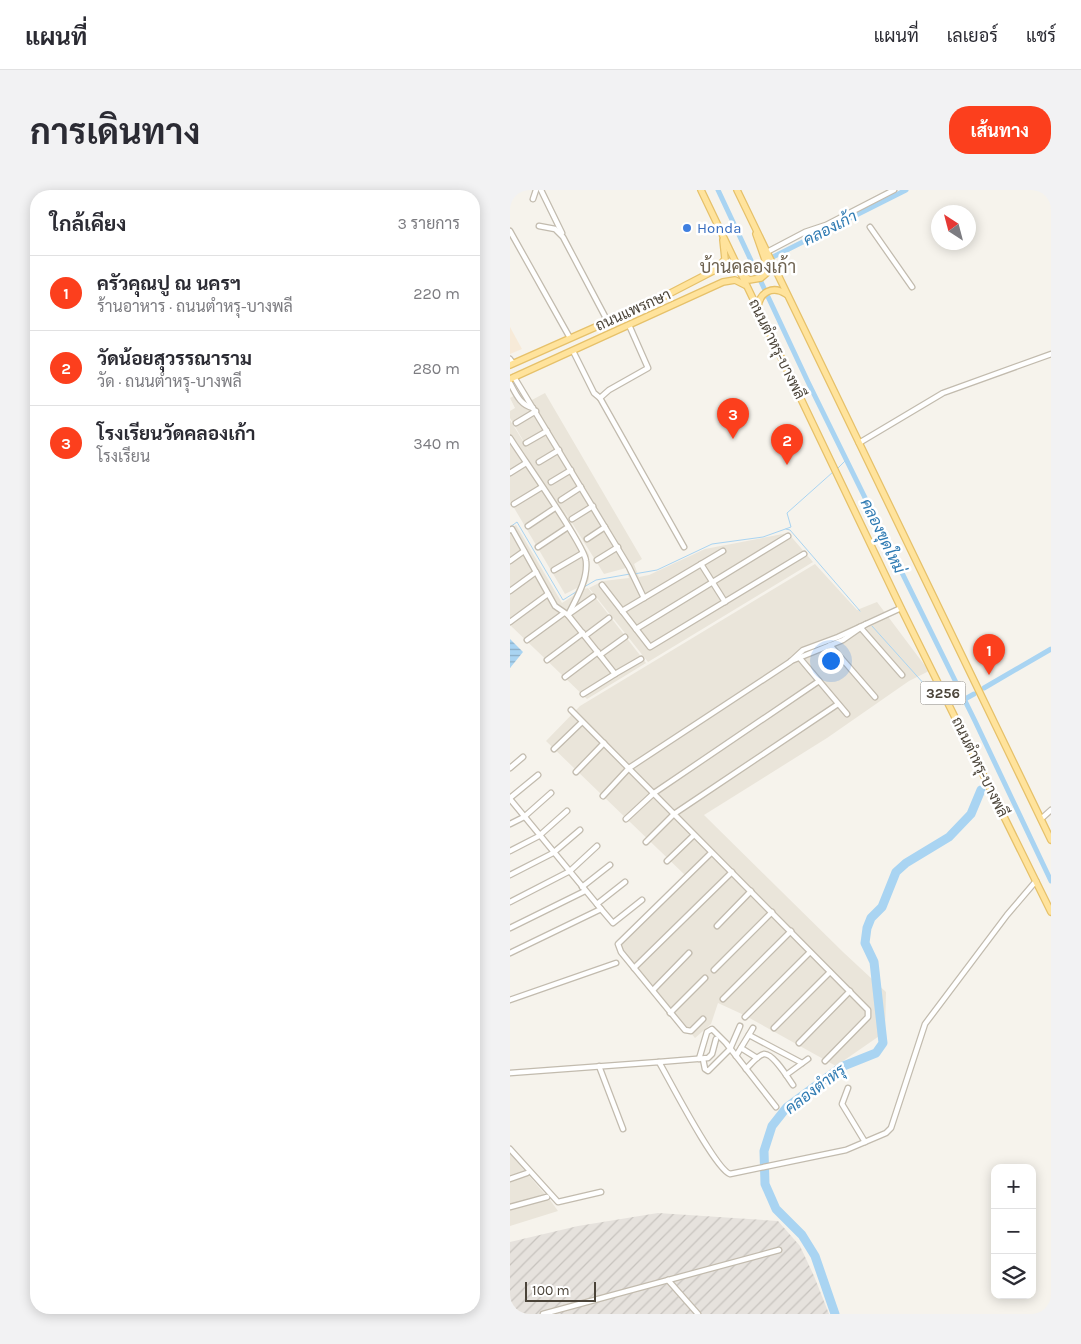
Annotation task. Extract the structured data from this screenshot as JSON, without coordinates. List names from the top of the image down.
{
  "streets": {
    "main road": ["ถนนแพรกษา", "ถนนตำหรุ-บางพลี", "3256"]
  },
  "crossings": [
    ["ถนนแพรกษา", "ถนนตำหรุ-บางพลี"]
  ],
  "districts": ["บ้านคลองเก้า"],
  "water": ["คลองเก้า", "คลองขุดใหม่", "คลองตำหรุ"],
  "places": ["Honda"],
  "scale_bar": "100 m",
  "north": "top left",
  "page": {
    "header": "แผนที่",
    "nav": ["แผนที่", "เลเยอร์", "แชร์"],
    "buttons": "เส้นทาง",
    "title": "การเดินทาง",
    "heading": ["ใกล้เคียง", "3 รายการ"],
    "list": [
      {
        "mark": "1",
        "name": "ครัวคุณปู ณ นครฯ",
        "note": "ร้านอาหาร · ถนนตำหรุ-บางพลี",
        "value": "220 m"
      },
      {
        "mark": "2",
        "name": "วัดน้อยสุวรรณาราม",
        "note": "วัด · ถนนตำหรุ-บางพลี",
        "value": "280 m"
      },
      {
        "mark": "3",
        "name": "โรงเรียนวัดคลองเก้า",
        "note": "โรงเรียน",
        "value": "340 m"
      }
    ],
    "pins": ["3", "2", "1"],
    "map_buttons": ["+", "−"],
    "scale": "100 m"
  }
}
